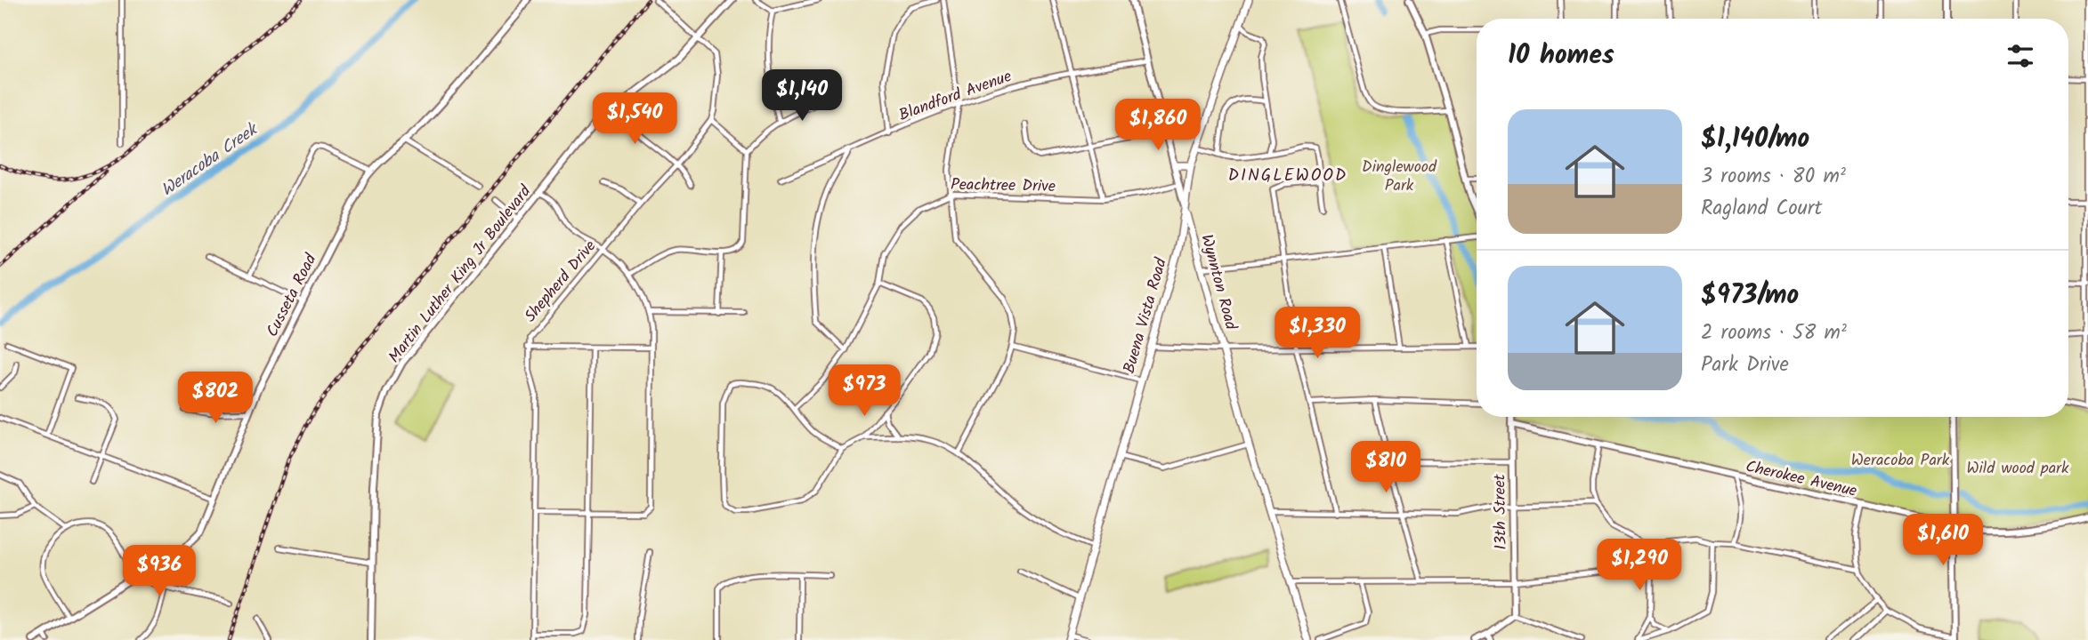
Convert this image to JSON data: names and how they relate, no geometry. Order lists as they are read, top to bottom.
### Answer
{
  "streets": {
    "main road": ["Wynnton Road", "Buena Vista Road"],
    "street": [
      "Blandford Avenue",
      "Peachtree Drive",
      "Martin Luther King Jr Boulevard",
      "Shepherd Drive",
      "Cusseta Road",
      "Cherokee Avenue",
      "13th Street"
    ]
  },
  "crossings": [
    ["Blandford Avenue", "Wynnton Road"],
    ["Peachtree Drive", "Wynnton Road"],
    ["Martin Luther King Jr Boulevard", "Shepherd Drive"],
    ["Wynnton Road", "Buena Vista Road"],
    ["Cherokee Avenue", "13th Street"]
  ],
  "districts": ["DINGLEWOOD"],
  "water": ["Weracoba Creek"],
  "parks": ["Dinglewood Park", "Weracoba Park", "Wild wood park"],
  "page": {
    "heading": "10 homes",
    "price": [
      "$1,140",
      "$1,540",
      "$1,860",
      "$1,330",
      "$973",
      "$802",
      "$810",
      "$1,610",
      "$1,290",
      "$936"
    ],
    "list": [
      {
        "name": "$1,140/mo",
        "note": "3 rooms · 80 m² · Ragland Court"
      },
      {
        "name": "$973/mo",
        "note": "2 rooms · 58 m² · Park Drive"
      }
    ]
  }
}
